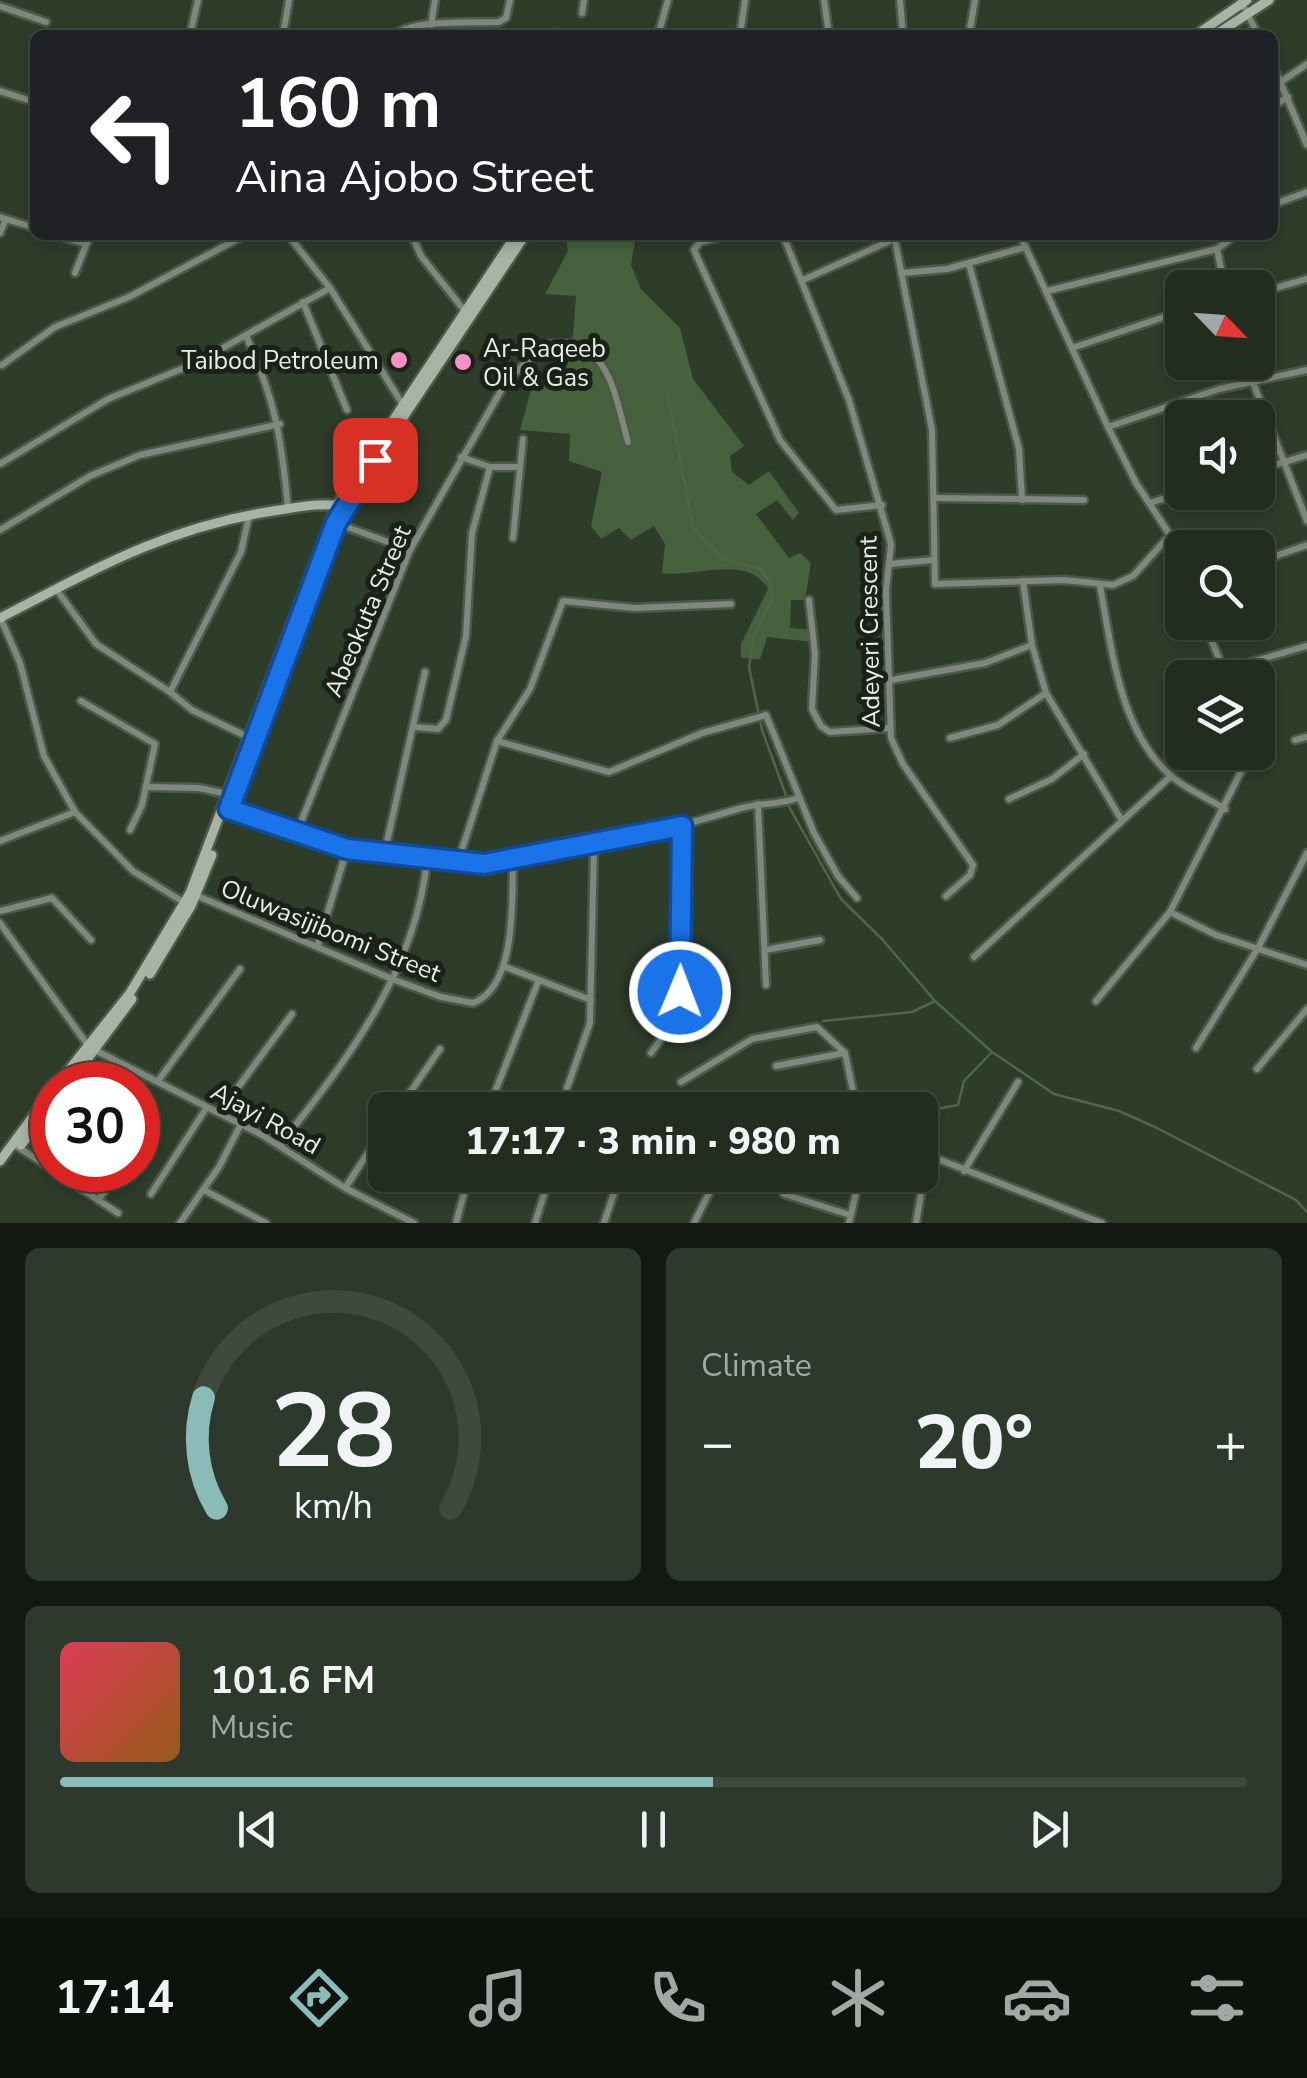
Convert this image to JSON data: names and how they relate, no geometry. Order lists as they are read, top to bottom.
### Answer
{
  "streets": {
    "street": [
      "Abeokuta Street",
      "Adeyeri Crescent",
      "Oluwasijibomi Street",
      "Ajayi Road"
    ]
  },
  "places": ["Taibod Petroleum", "Ar-Raqeeb Oil & Gas"],
  "north": "bottom right",
  "page": {
    "turn": ["160 m", "Aina Ajobo Street"],
    "limit": "30",
    "trip": "17:17 · 3 min · 980 m",
    "tile": "Climate",
    "heat": ["−", "20°", "+"],
    "song": ["101.6 FM", "Music"],
    "tabs": "17:14",
    "gauge": ["28", "km/h"]
  }
}
